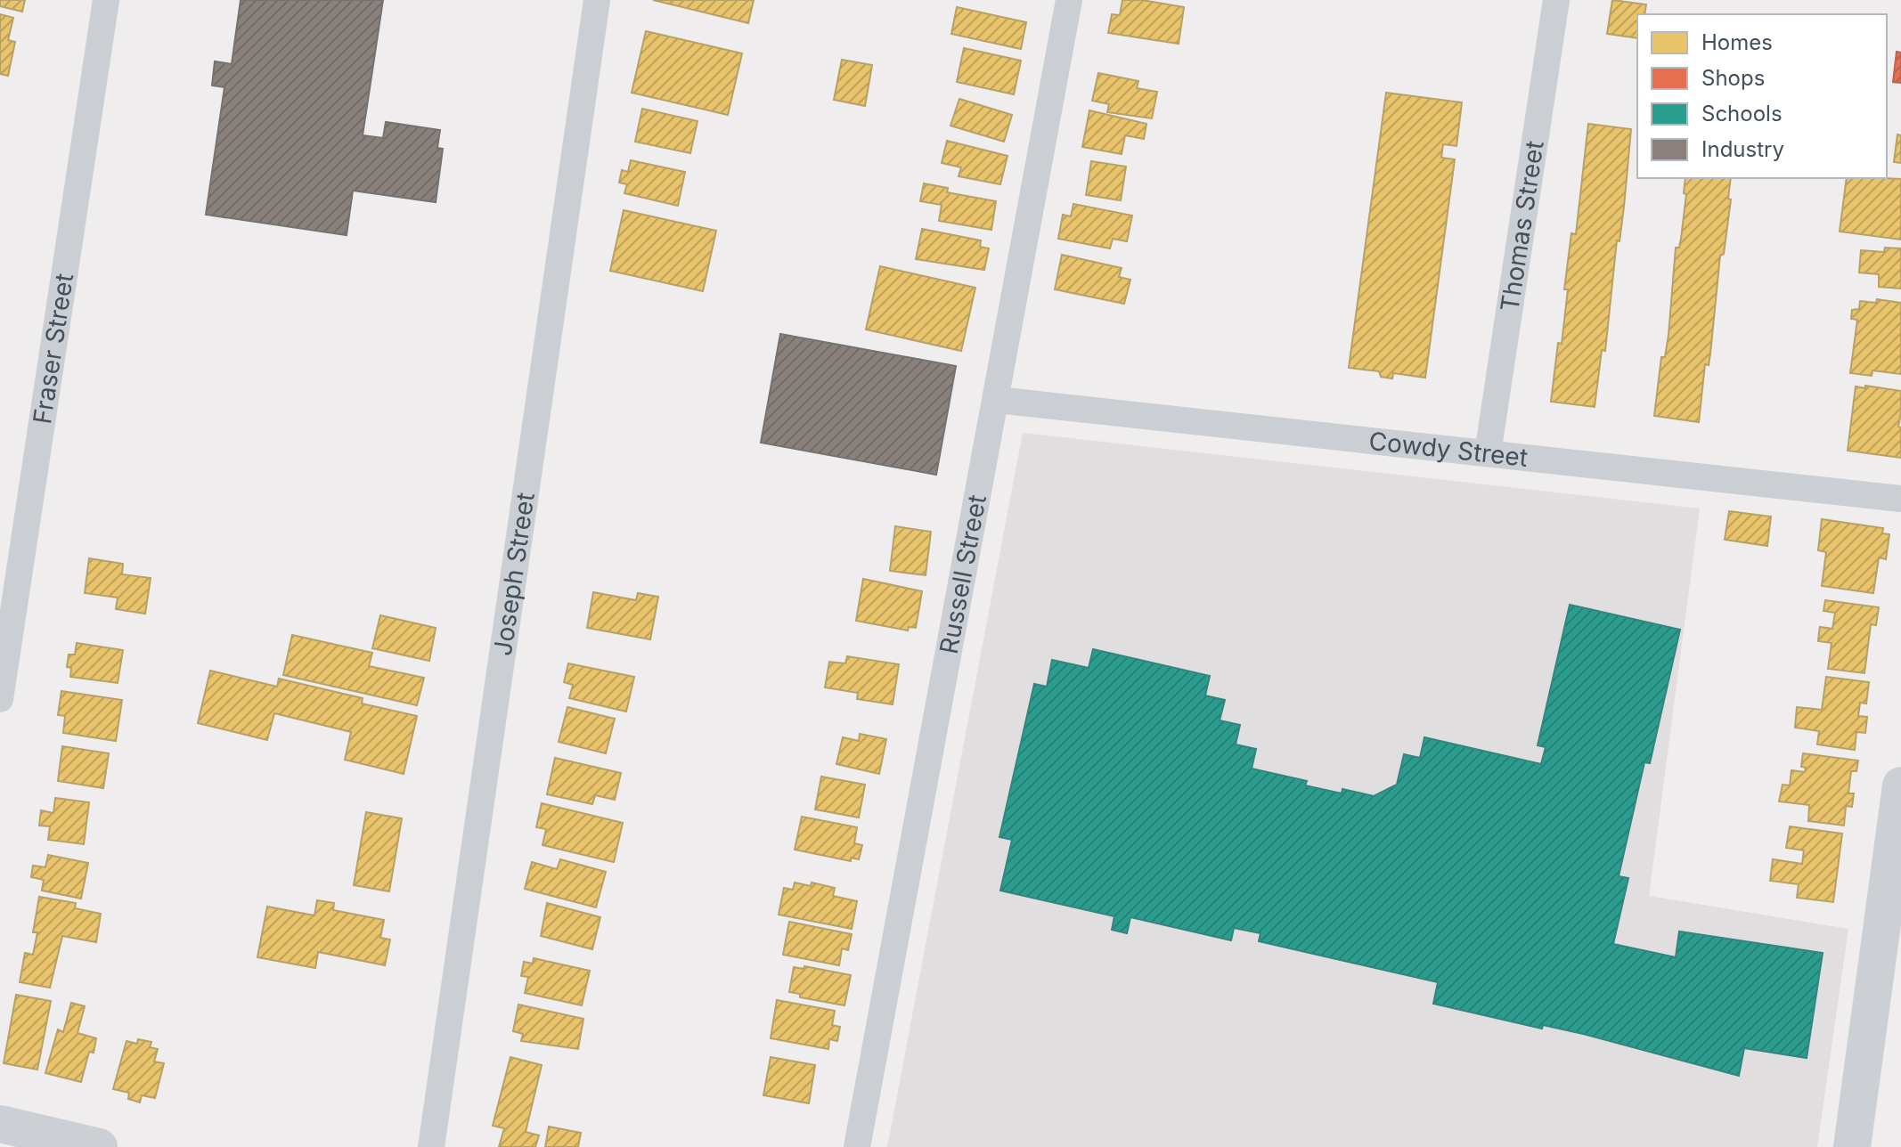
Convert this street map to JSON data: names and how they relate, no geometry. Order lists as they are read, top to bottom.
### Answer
{
  "streets": {
    "street": [
      "Thomas Street",
      "Fraser Street",
      "Cowdy Street",
      "Joseph Street",
      "Russell Street"
    ]
  },
  "crossings": [
    ["Thomas Street", "Cowdy Street"],
    ["Cowdy Street", "Russell Street"]
  ],
  "legend": [
    "Homes",
    "Shops",
    "Schools",
    "Industry"
  ]
}
